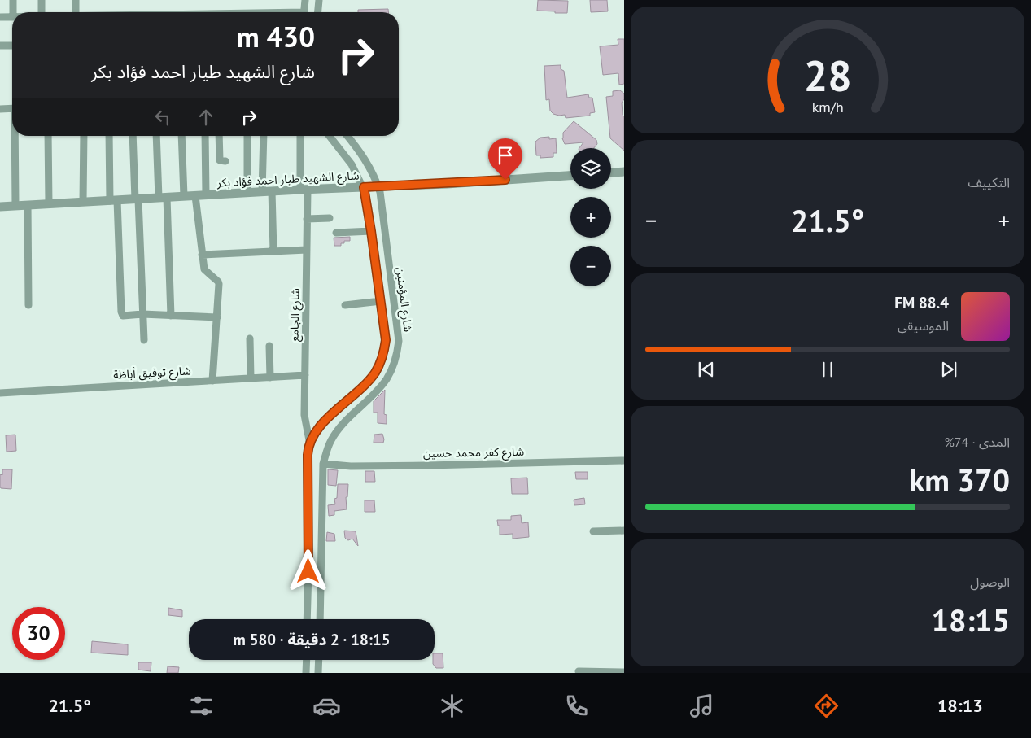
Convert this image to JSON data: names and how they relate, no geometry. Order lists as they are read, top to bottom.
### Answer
{
  "streets": {
    "street": [
      "شارع الشهيد طيار احمد فؤاد بكر",
      "شارع المؤمنين",
      "شارع الجامع",
      "شارع توفيق أباظة",
      "شارع كفر محمد حسين"
    ]
  },
  "crossings": [
    ["شارع الشهيد طيار احمد فؤاد بكر", "شارع المؤمنين"],
    ["شارع الشهيد طيار احمد فؤاد بكر", "شارع الجامع"],
    ["شارع المؤمنين", "شارع الجامع"],
    ["شارع المؤمنين", "شارع كفر محمد حسين"],
    ["شارع الجامع", "شارع توفيق أباظة"]
  ],
  "page": {
    "turn": ["430 m", "شارع الشهيد طيار احمد فؤاد بكر"],
    "tile": [
      "التكييف",
      ["المدى · 74%", "370 km"],
      ["الوصول", "18:15"]
    ],
    "map_buttons": ["+", "−"],
    "heat": ["−", "21.5°", "+"],
    "song": ["88.4 FM", "الموسيقى"],
    "limit": "30",
    "trip": "18:15 · 2 دقيقة · 580 m",
    "tabs": ["18:13", "21.5°"],
    "gauge": ["28", "km/h"]
  }
}
